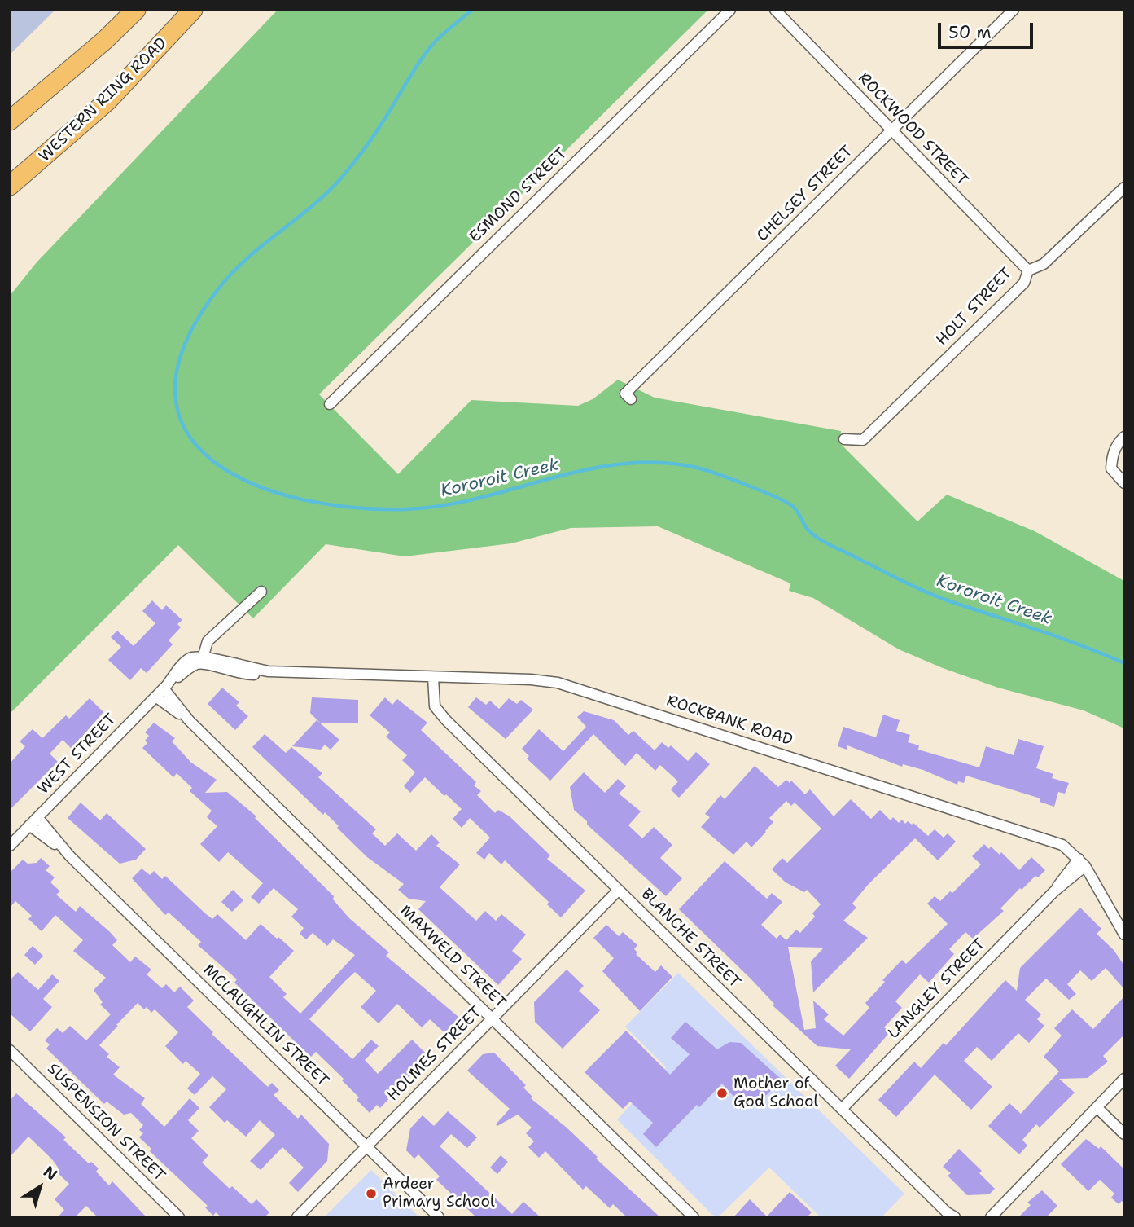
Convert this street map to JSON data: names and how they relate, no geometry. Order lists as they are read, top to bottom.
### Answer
{
  "streets": {
    "highway": ["WESTERN RING ROAD"],
    "street": [
      "ROCKWOOD STREET",
      "CHELSEY STREET",
      "ESMOND STREET",
      "HOLT STREET",
      "ROCKBANK ROAD",
      "WEST STREET",
      "BLANCHE STREET",
      "MAXWELD STREET",
      "LANGLEY STREET",
      "MCLAUGHLIN STREET",
      "HOLMES STREET",
      "SUSPENSION STREET"
    ]
  },
  "crossings": [
    ["ROCKWOOD STREET", "CHELSEY STREET"],
    ["ROCKWOOD STREET", "HOLT STREET"],
    ["ROCKBANK ROAD", "WEST STREET"],
    ["ROCKBANK ROAD", "BLANCHE STREET"],
    ["ROCKBANK ROAD", "LANGLEY STREET"],
    ["WEST STREET", "MAXWELD STREET"],
    ["WEST STREET", "MCLAUGHLIN STREET"],
    ["BLANCHE STREET", "LANGLEY STREET"],
    ["BLANCHE STREET", "HOLMES STREET"],
    ["MAXWELD STREET", "HOLMES STREET"],
    ["MCLAUGHLIN STREET", "HOLMES STREET"]
  ],
  "water": ["Kororoit Creek"],
  "places": ["Mother of God School", "Ardeer Primary School"],
  "scale_bar": "50 m",
  "north": "top right"
}
